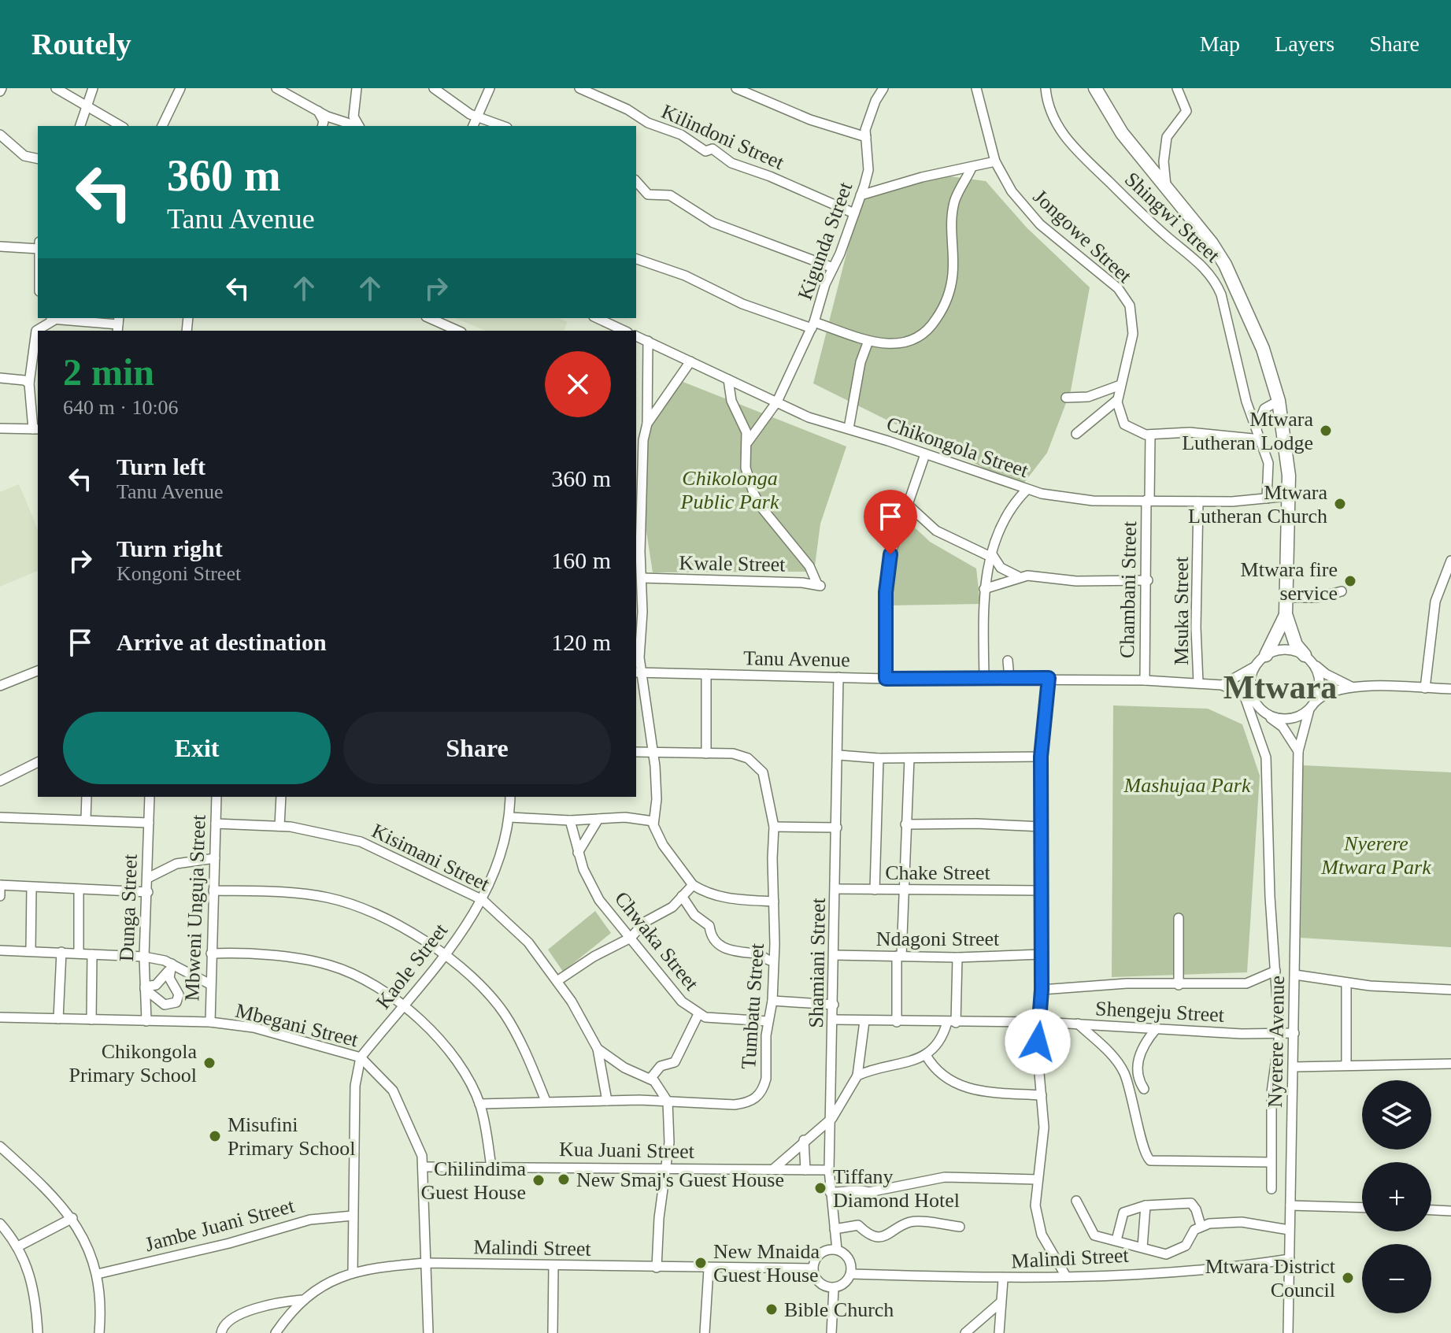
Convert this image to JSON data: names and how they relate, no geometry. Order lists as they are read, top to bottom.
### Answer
{
  "streets": {
    "street": [
      "Kilindoni Street",
      "Shingwi Street",
      "Jongowe Street",
      "Kigunda Street",
      "Chikongola Street",
      "Kwale Street",
      "Chambani Street",
      "Msuka Street",
      "Tanu Avenue",
      "Kisimani Street",
      "Chake Street",
      "Dunga Street",
      "Mbweni Unguja Street",
      "Ndagoni Street",
      "Chwaka Street",
      "Shamiani Street",
      "Kaole Street",
      "Tumbatu Street",
      "Shengeju Street",
      "Mbegani Street",
      "Nyerere Avenue",
      "Kua Juani Street",
      "Jambe Juani Street",
      "Malindi Street"
    ]
  },
  "crossings": [
    ["Kilindoni Street", "Kigunda Street"],
    ["Shingwi Street", "Chikongola Street"],
    ["Kigunda Street", "Chikongola Street"],
    ["Kigunda Street", "Kwale Street"],
    ["Chikongola Street", "Chambani Street"],
    ["Chikongola Street", "Msuka Street"],
    ["Chambani Street", "Tanu Avenue"],
    ["Msuka Street", "Tanu Avenue"],
    ["Tanu Avenue", "Shamiani Street"],
    ["Tanu Avenue", "Nyerere Avenue"],
    ["Kisimani Street", "Mbweni Unguja Street"],
    ["Kisimani Street", "Kaole Street"],
    ["Kisimani Street", "Tumbatu Street"],
    ["Chake Street", "Shamiani Street"],
    ["Dunga Street", "Mbegani Street"],
    ["Mbweni Unguja Street", "Mbegani Street"],
    ["Ndagoni Street", "Shamiani Street"],
    ["Chwaka Street", "Tumbatu Street"],
    ["Shamiani Street", "Shengeju Street"],
    ["Shamiani Street", "Kua Juani Street"],
    ["Shamiani Street", "Malindi Street"],
    ["Kaole Street", "Mbegani Street"],
    ["Kaole Street", "Jambe Juani Street"],
    ["Kaole Street", "Malindi Street"],
    ["Shengeju Street", "Nyerere Avenue"],
    ["Mbegani Street", "Kua Juani Street"],
    ["Mbegani Street", "Malindi Street"],
    ["Nyerere Avenue", "Malindi Street"]
  ],
  "districts": ["Mtwara"],
  "parks": ["Chikolonga Public Park", "Mashujaa Park", "Nyerere Mtwara Park"],
  "places": [
    "Mtwara Lutheran Lodge",
    "Mtwara Lutheran Church",
    "Mtwara fire service",
    "Chikongola Primary School",
    "Misufini Primary School",
    "New Smaj's Guest House",
    "Chilindima Guest House",
    "Tiffany Diamond Hotel",
    "New Mnaida Guest House",
    "Mtwara District Council",
    "Bible Church"
  ],
  "page": {
    "header": "Routely",
    "nav": ["Map", "Layers", "Share"],
    "turn": ["360 m", "Tanu Avenue"],
    "heading": ["2 min", "640 m · 10:06"],
    "list": [
      {
        "name": "Turn left",
        "note": "Tanu Avenue",
        "value": "360 m"
      },
      {
        "name": "Turn right",
        "note": "Kongoni Street",
        "value": "160 m"
      },
      {
        "name": "Arrive at destination",
        "value": "120 m"
      }
    ],
    "buttons": ["Exit", "Share"],
    "map_buttons": ["+", "−"]
  }
}
